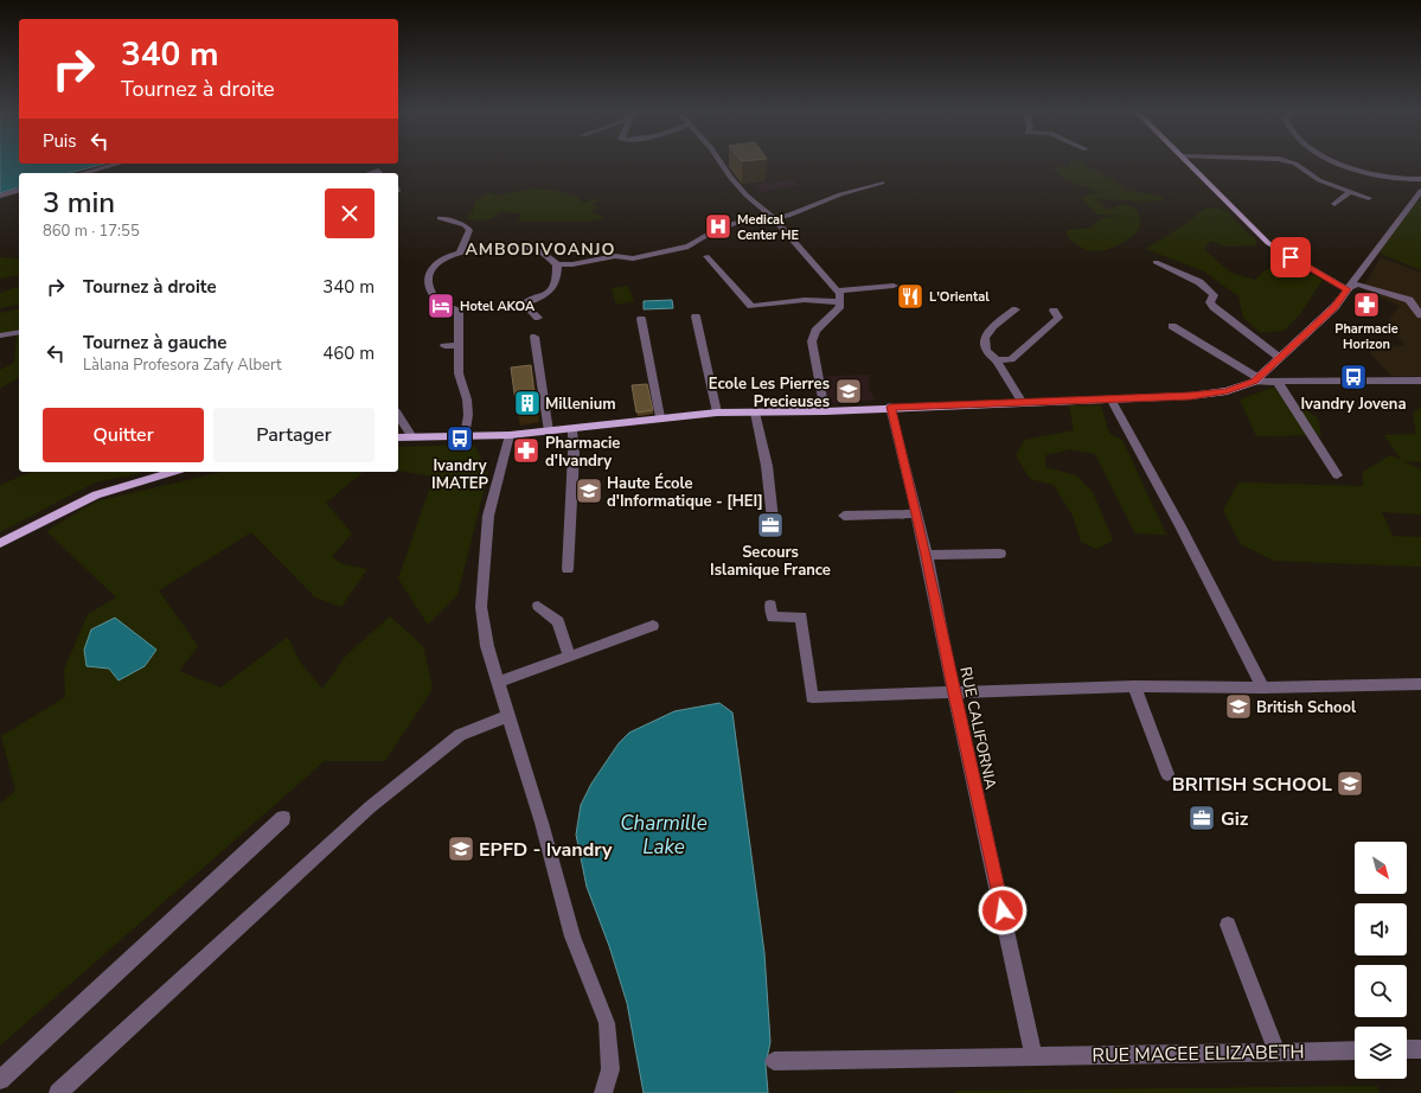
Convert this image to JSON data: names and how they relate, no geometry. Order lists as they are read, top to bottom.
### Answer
{
  "streets": {
    "street": ["RUE CALIFORNIA", "RUE MACEE ELIZABETH"]
  },
  "crossings": [
    ["RUE CALIFORNIA", "RUE MACEE ELIZABETH"]
  ],
  "districts": ["AMBODIVOANJO"],
  "water": ["Charmille Lake"],
  "places": {
    "hospital": ["Medical Center HE"],
    "restaurant": ["L'Oriental"],
    "pharmacy": ["Pharmacie Horizon", "Pharmacie d'Ivandry"],
    "hotel": ["Hotel AKOA"],
    "bus stop": ["Ivandry Jovena", "Ivandry IMATEP"],
    "school or university": [
      "Ecole Les Pierres Precieuses",
      "Haute École d'Informatique - [HEI]",
      "British School",
      "BRITISH SCHOOL",
      "EPFD - Ivandry"
    ],
    "building": ["Millenium"],
    "office": ["Secours Islamique France", "Giz"]
  },
  "north": "bottom right",
  "page": {
    "turn": ["340 m", "Tournez à droite"],
    "then": "Puis",
    "heading": ["3 min", "860 m · 17:55"],
    "list": [
      {
        "name": "Tournez à droite",
        "value": "340 m"
      },
      {
        "name": "Tournez à gauche",
        "note": "Làlana Profesora Zafy Albert",
        "value": "460 m"
      }
    ],
    "buttons": ["Quitter", "Partager"]
  }
}
